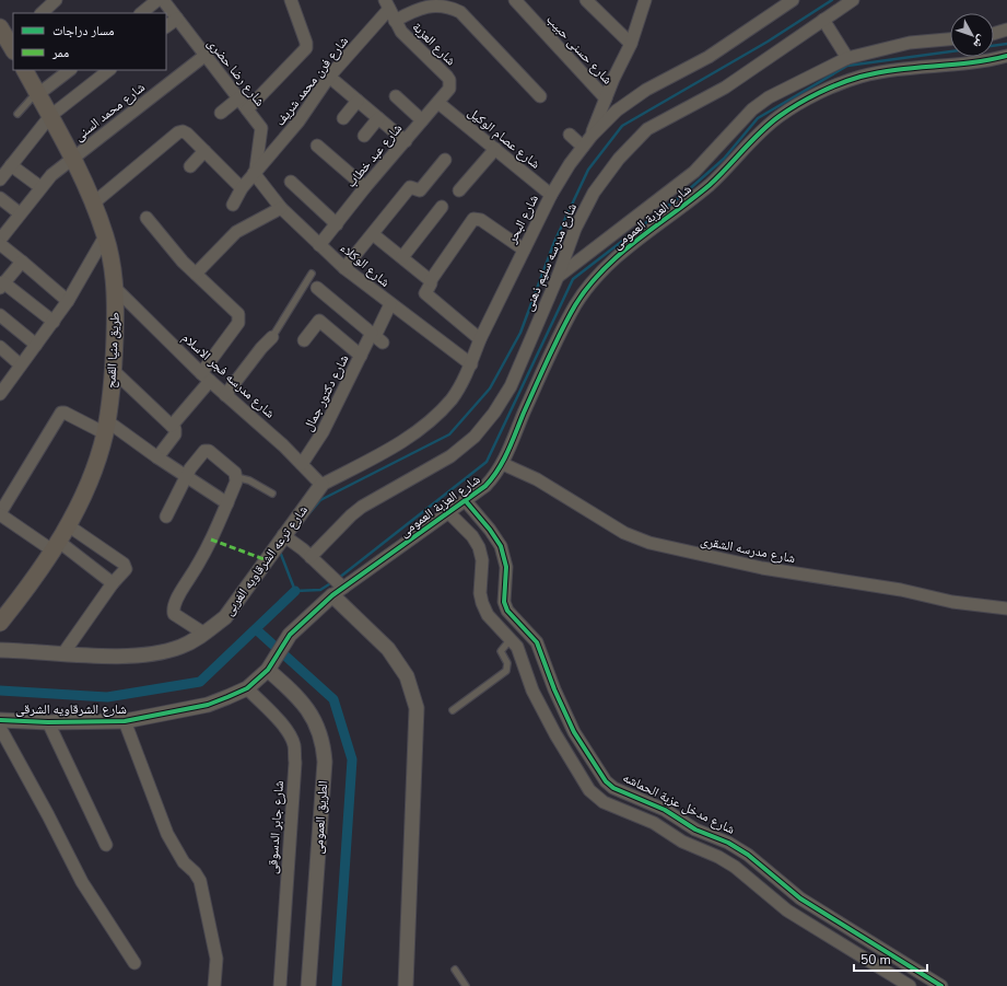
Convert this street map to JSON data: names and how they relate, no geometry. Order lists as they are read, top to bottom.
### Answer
{
  "streets": {
    "main road": ["طريق منيا القمح"],
    "street": [
      "شارع العزبة",
      "شارع حسنى حبيب",
      "شارع رضا حضرى",
      "شارع فرن محمد شريف",
      "شارع محمد السنى",
      "شارع عصام الوكيل",
      "شارع عبد خطاب",
      "شارع العزبة العمومى",
      "شارع البحر",
      "شارع مدرسه سليم ذهنى",
      "شارع الوكلاء",
      "شارع مدرسه فجر الاسلام",
      "شارع دكتور جمال",
      "شارع مدرسه الشقرى",
      "شارع ترعه الشرقاويه الغربى",
      "شارع الشرقاويه الشرقى",
      "شارع مدخل عزبة الحماشه",
      "الطريق العمومى",
      "شارع جابر الدسوقى"
    ]
  },
  "crossings": [
    ["شارع العزبة", "شارع فرن محمد شريف"],
    ["شارع العزبة", "شارع عبد خطاب"],
    ["شارع رضا حضرى", "شارع فرن محمد شريف"],
    ["شارع رضا حضرى", "شارع محمد السنى"],
    ["شارع رضا حضرى", "شارع الوكلاء"],
    ["شارع فرن محمد شريف", "شارع الوكلاء"],
    ["شارع محمد السنى", "طريق منيا القمح"],
    ["شارع عصام الوكيل", "شارع عبد خطاب"],
    ["شارع عصام الوكيل", "شارع البحر"],
    ["شارع عبد خطاب", "شارع الوكلاء"],
    ["شارع العزبة العمومى", "شارع مدرسه الشقرى"],
    ["شارع العزبة العمومى", "شارع الشرقاويه الشرقى"],
    ["شارع العزبة العمومى", "شارع مدخل عزبة الحماشه"],
    ["شارع البحر", "شارع الوكلاء"],
    ["شارع البحر", "شارع مدرسه فجر الاسلام"],
    ["شارع البحر", "شارع ترعه الشرقاويه الغربى"],
    ["شارع الوكلاء", "شارع دكتور جمال"],
    ["طريق منيا القمح", "شارع مدرسه فجر الاسلام"],
    ["شارع مدرسه فجر الاسلام", "شارع دكتور جمال"],
    ["شارع مدرسه فجر الاسلام", "شارع ترعه الشرقاويه الغربى"],
    ["شارع الشرقاويه الشرقى", "الطريق العمومى"],
    ["شارع الشرقاويه الشرقى", "شارع جابر الدسوقى"]
  ],
  "legend": ["مسار دراجات", "ممر"],
  "scale_bar": "50 m",
  "north": "bottom right"
}
